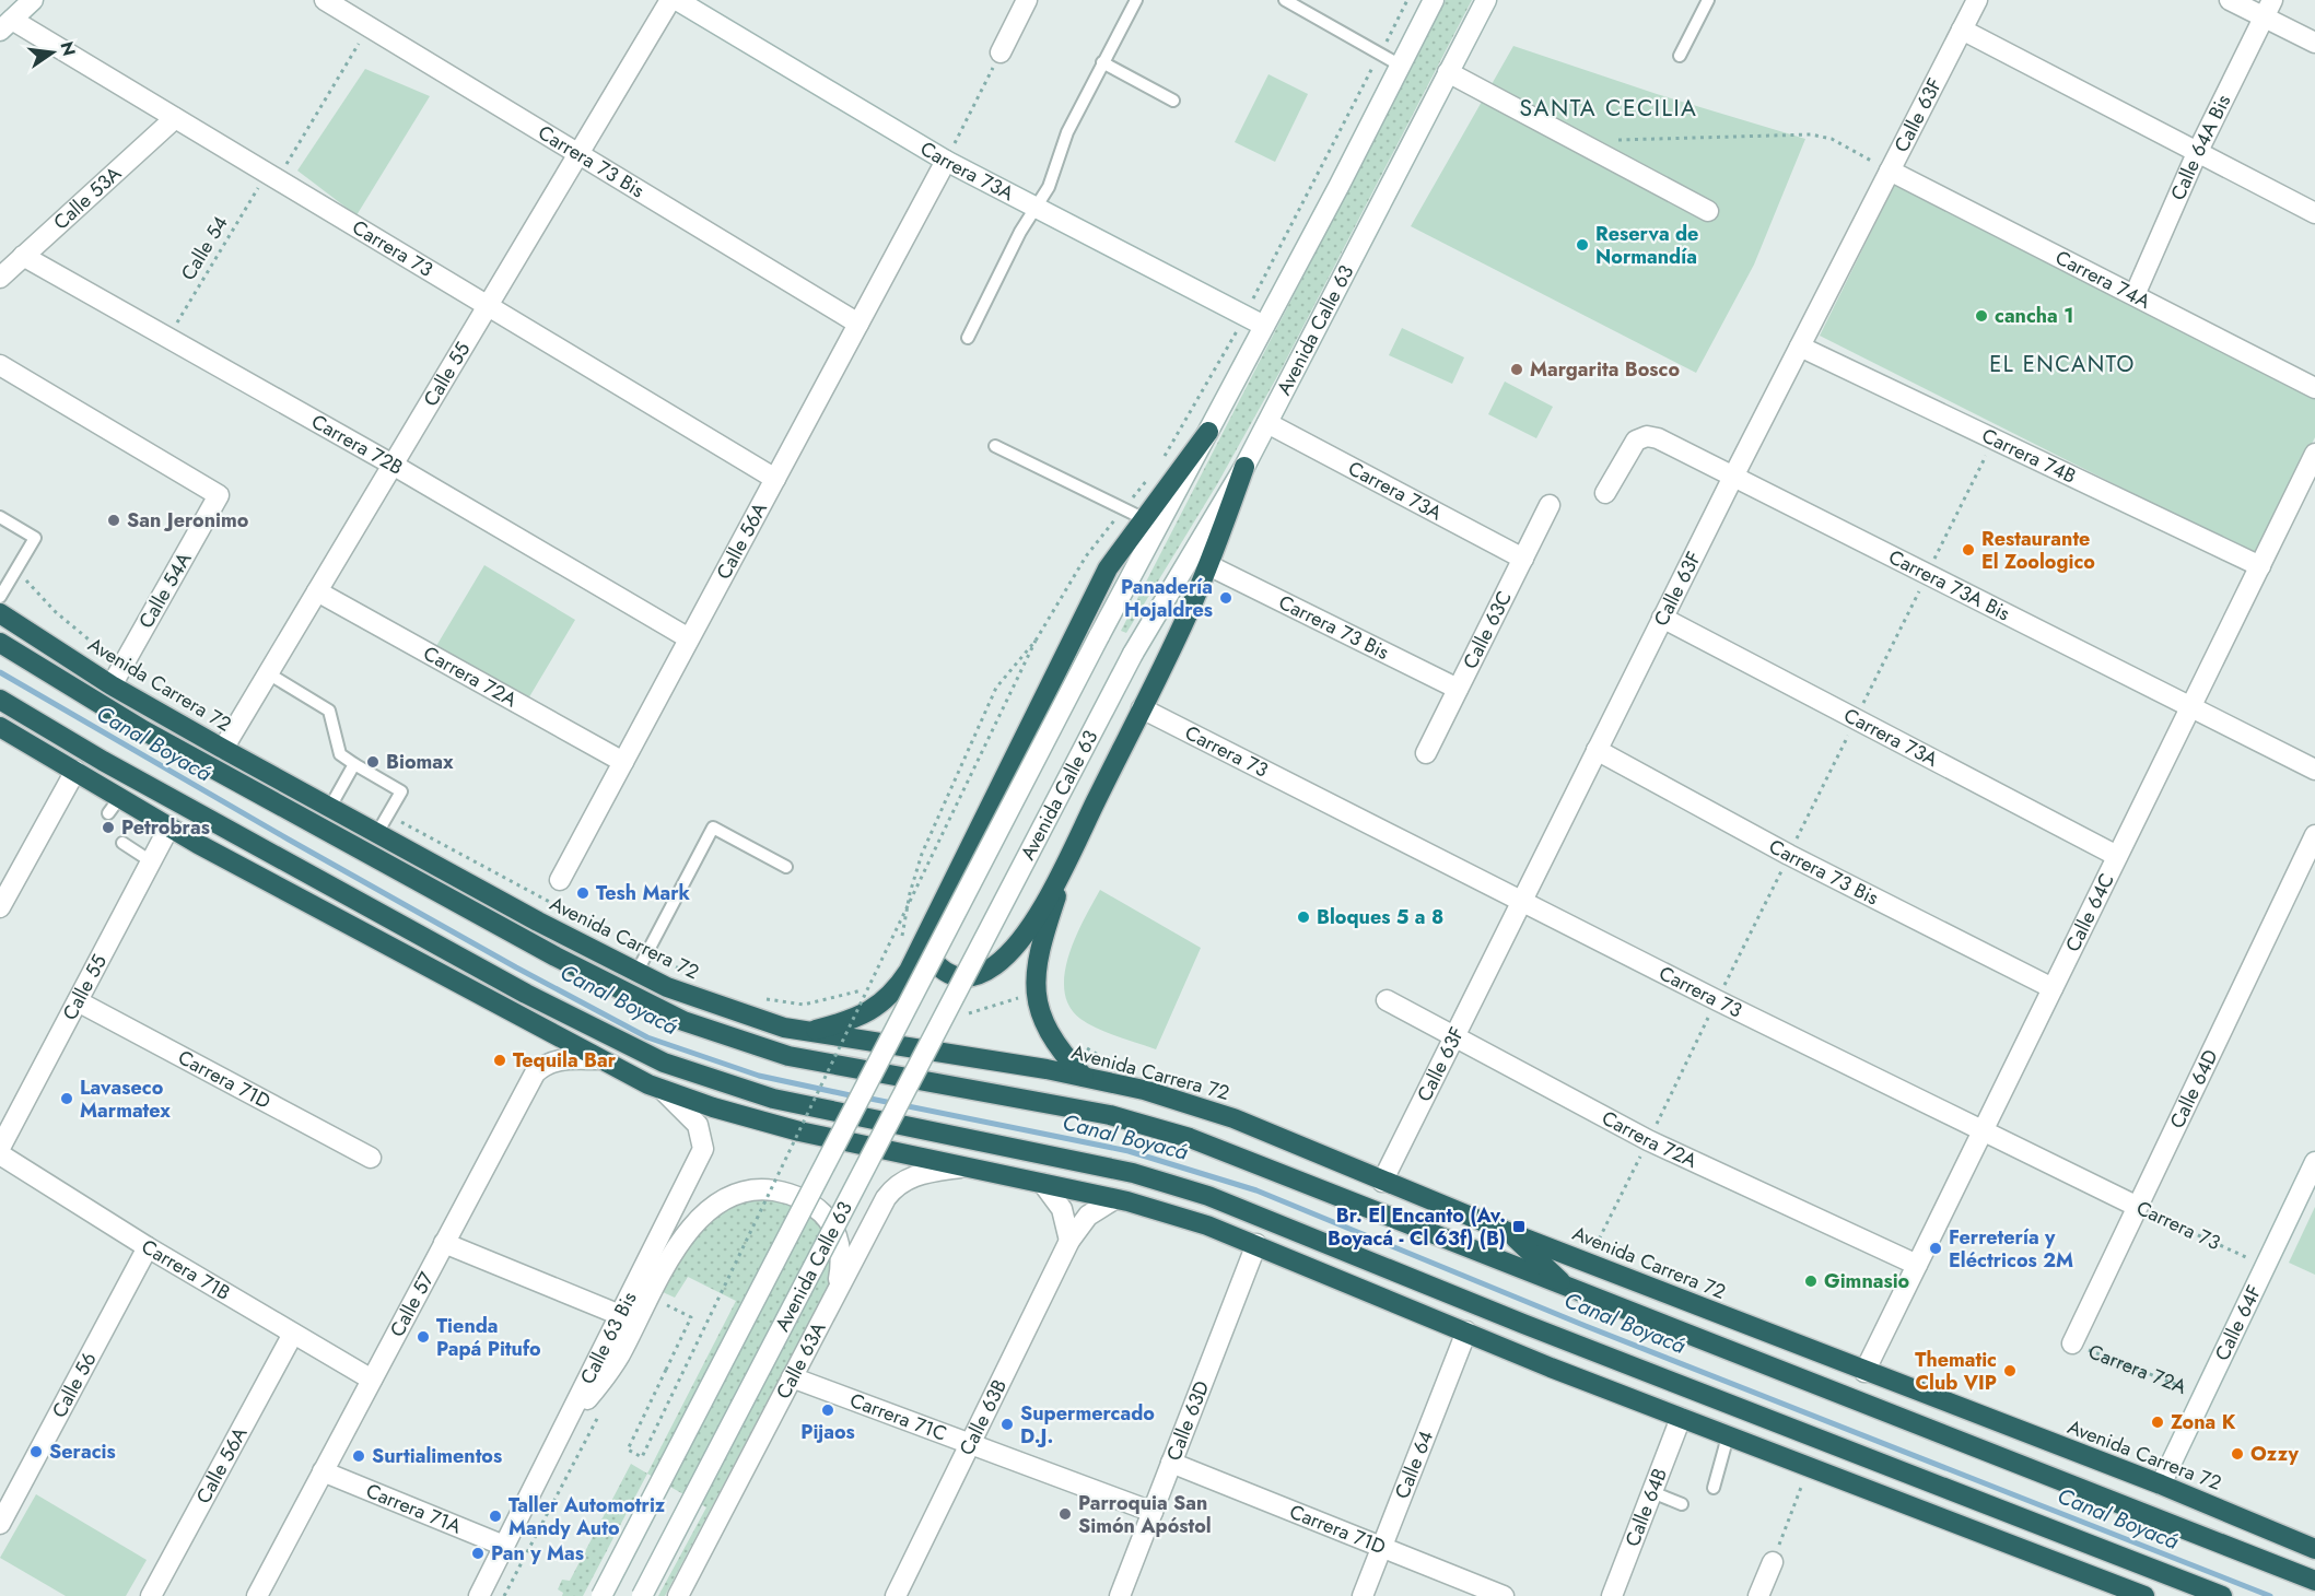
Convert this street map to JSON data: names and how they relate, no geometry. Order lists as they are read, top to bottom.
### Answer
{
  "streets": {
    "highway": ["Avenida Carrera 72"],
    "street": [
      "Calle 63F",
      "Calle 64A Bis",
      "Carrera 73 Bis",
      "Carrera 73A",
      "Calle 53A",
      "Carrera 73",
      "Carrera 74A",
      "Avenida Calle 63",
      "Calle 55",
      "Carrera 72B",
      "Carrera 74B",
      "Calle 56A",
      "Carrera 73A Bis",
      "Calle 54A",
      "Calle 63C",
      "Carrera 72A",
      "Calle 64C",
      "Carrera 71D",
      "Calle 64D",
      "Carrera 71B",
      "Calle 57",
      "Calle 64F",
      "Calle 63 Bis",
      "Calle 63A",
      "Calle 56",
      "Carrera 71C",
      "Calle 63B",
      "Calle 63D",
      "Calle 64",
      "Calle 64B",
      "Carrera 71A"
    ],
    "path": ["Calle 54"]
  },
  "crossings": [
    ["Calle 63F", "Carrera 73 Bis"],
    ["Calle 63F", "Carrera 73A"],
    ["Calle 63F", "Carrera 73"],
    ["Calle 63F", "Carrera 74A"],
    ["Calle 63F", "Carrera 74B"],
    ["Calle 63F", "Carrera 73A Bis"],
    ["Calle 63F", "Carrera 72A"],
    ["Calle 63F", "Avenida Carrera 72"],
    ["Calle 64A Bis", "Carrera 74A"],
    ["Carrera 73 Bis", "Calle 54"],
    ["Carrera 73 Bis", "Calle 55"],
    ["Carrera 73 Bis", "Calle 56A"],
    ["Carrera 73 Bis", "Calle 63C"],
    ["Carrera 73 Bis", "Calle 64C"],
    ["Carrera 73A", "Avenida Calle 63"],
    ["Carrera 73A", "Calle 56A"],
    ["Carrera 73A", "Calle 63C"],
    ["Carrera 73A", "Calle 64C"],
    ["Calle 53A", "Carrera 73"],
    ["Calle 53A", "Carrera 72B"],
    ["Calle 54", "Carrera 73"],
    ["Calle 54", "Carrera 72B"],
    ["Carrera 73", "Calle 55"],
    ["Carrera 73", "Calle 56A"],
    ["Carrera 73", "Calle 64C"],
    ["Carrera 73", "Calle 64D"],
    ["Carrera 73", "Calle 64F"],
    ["Calle 55", "Carrera 72B"],
    ["Calle 55", "Carrera 72A"],
    ["Calle 55", "Avenida Carrera 72"],
    ["Calle 55", "Carrera 71D"],
    ["Carrera 72B", "Calle 56A"],
    ["Carrera 74B", "Calle 64C"],
    ["Calle 56A", "Carrera 72A"],
    ["Calle 56A", "Carrera 71B"],
    ["Carrera 73A Bis", "Calle 64C"],
    ["Calle 54A", "Avenida Carrera 72"],
    ["Carrera 72A", "Calle 64C"],
    ["Carrera 72A", "Calle 64D"],
    ["Carrera 72A", "Calle 64F"],
    ["Avenida Carrera 72", "Calle 64C"],
    ["Avenida Carrera 72", "Calle 64F"],
    ["Carrera 71D", "Calle 63D"],
    ["Carrera 71D", "Calle 64"],
    ["Carrera 71B", "Calle 57"],
    ["Carrera 71B", "Calle 56"],
    ["Calle 57", "Carrera 71A"],
    ["Calle 63 Bis", "Carrera 71A"],
    ["Calle 63A", "Carrera 71C"],
    ["Carrera 71C", "Calle 63B"],
    ["Carrera 71C", "Calle 63D"]
  ],
  "districts": ["SANTA CECILIA", "EL ENCANTO"],
  "water": ["Canal Boyacá"],
  "places": {
    "other": [
      "Reserva de Normandía",
      "cancha 1",
      "Margarita Bosco",
      "San Jeronimo",
      "Restaurante El Zoologico",
      "Panadería Hojaldres",
      "Biomax",
      "Petrobras",
      "Tesh Mark",
      "Bloques 5 a 8",
      "Tequila Bar",
      "Lavaseco Marmatex",
      "Ferretería y Eléctricos 2M",
      "Gimnasio",
      "Tienda Papá Pitufo",
      "Thematic Club VIP",
      "Pijaos",
      "Zona K",
      "Supermercado D.J.",
      "Seracis",
      "Ozzy",
      "Surtialimentos",
      "Parroquia San Simón Apóstol",
      "Taller Automotriz Mandy Auto",
      "Pan y Mas"
    ],
    "transit": ["Br. El Encanto (Av. Boyacá - Cl 63f) (B)"]
  },
  "north": "right"
}
